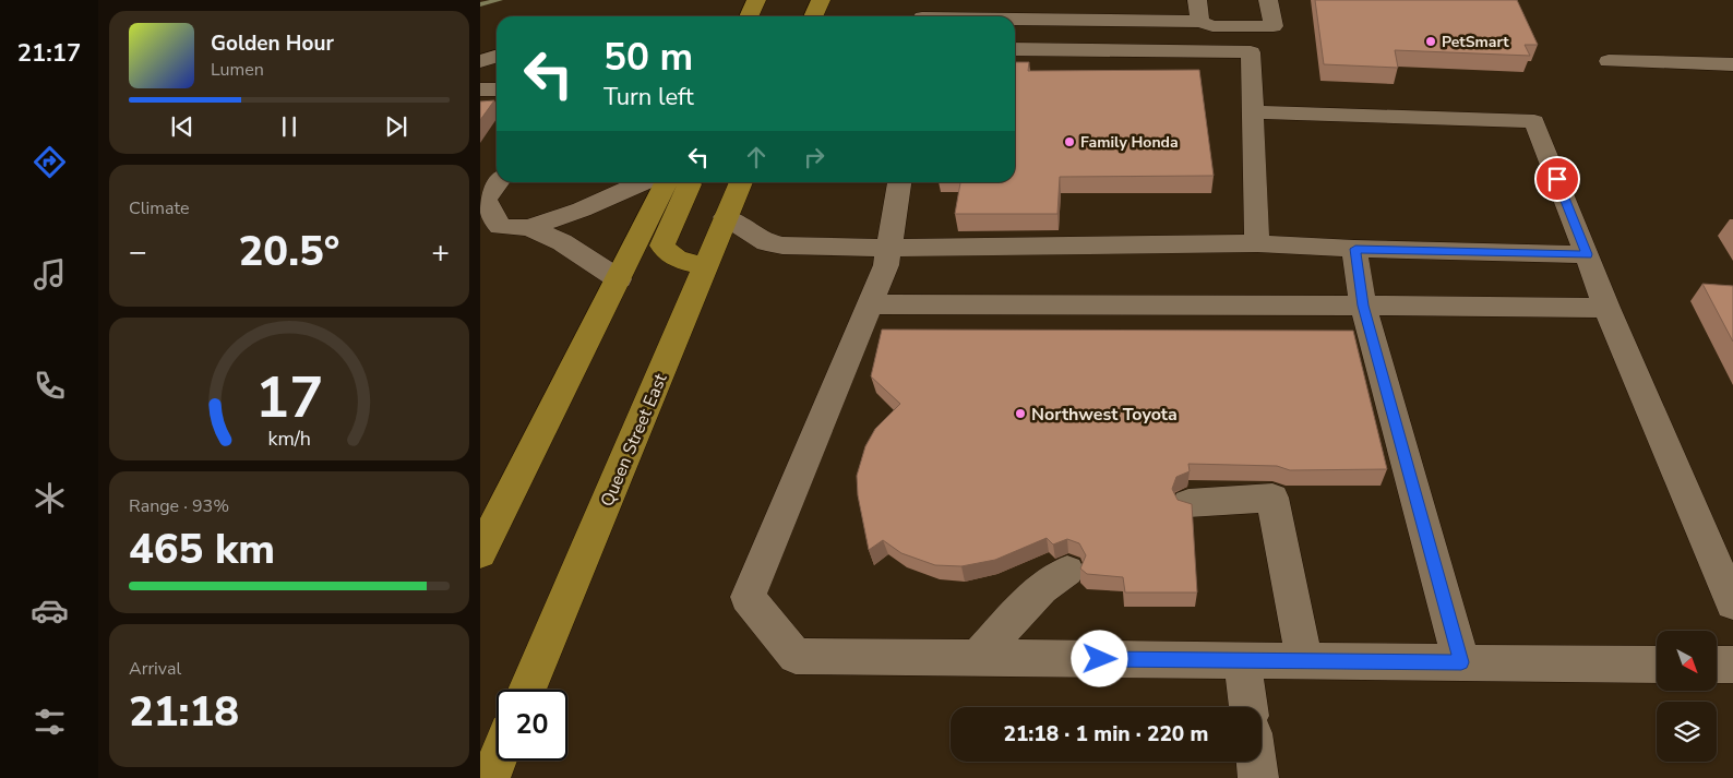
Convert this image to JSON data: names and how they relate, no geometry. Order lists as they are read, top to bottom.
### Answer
{
  "streets": {
    "main road": ["Queen Street East"]
  },
  "places": ["PetSmart", "Family Honda", "Northwest Toyota"],
  "north": "bottom right",
  "page": {
    "tabs": "21:17",
    "turn": ["50 m", "Turn left"],
    "song": ["Golden Hour", "Lumen"],
    "tile": [
      "Climate",
      ["Range · 93%", "465 km"],
      ["Arrival", "21:18"]
    ],
    "heat": ["−", "20.5°", "+"],
    "limit": "20",
    "trip": "21:18 · 1 min · 220 m",
    "gauge": ["17", "km/h"]
  }
}
